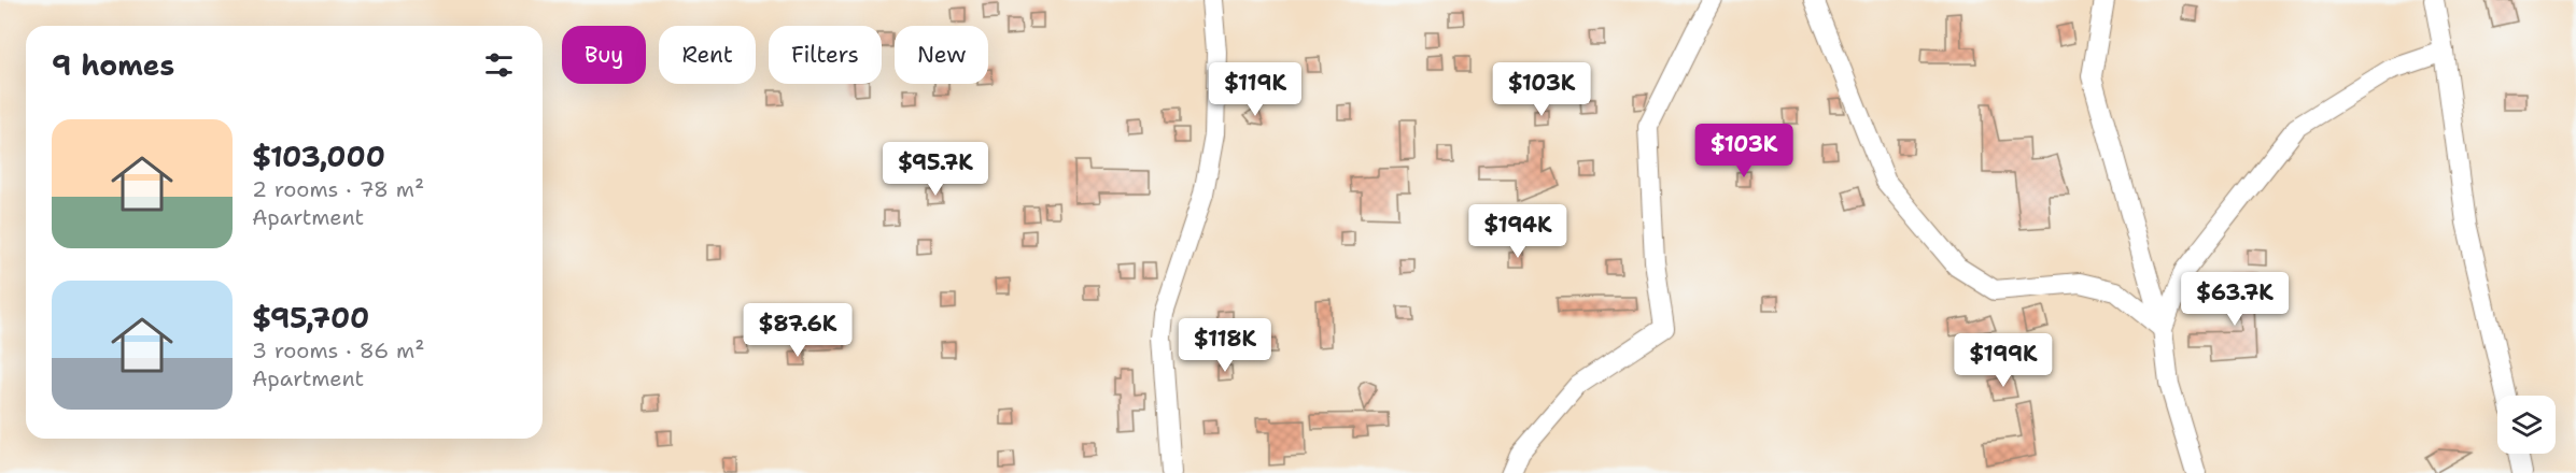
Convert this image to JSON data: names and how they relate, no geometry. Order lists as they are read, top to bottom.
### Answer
{
  "page": {
    "chip": [
      "Buy",
      "Rent",
      "Filters",
      "New"
    ],
    "heading": "9 homes",
    "price": [
      "$119K",
      "$103K",
      "$103K",
      "$95.7K",
      "$194K",
      "$63.7K",
      "$87.6K",
      "$118K",
      "$199K"
    ],
    "list": [
      {
        "name": "$103,000",
        "note": "2 rooms · 78 m² · Apartment"
      },
      {
        "name": "$95,700",
        "note": "3 rooms · 86 m² · Apartment"
      }
    ]
  }
}
